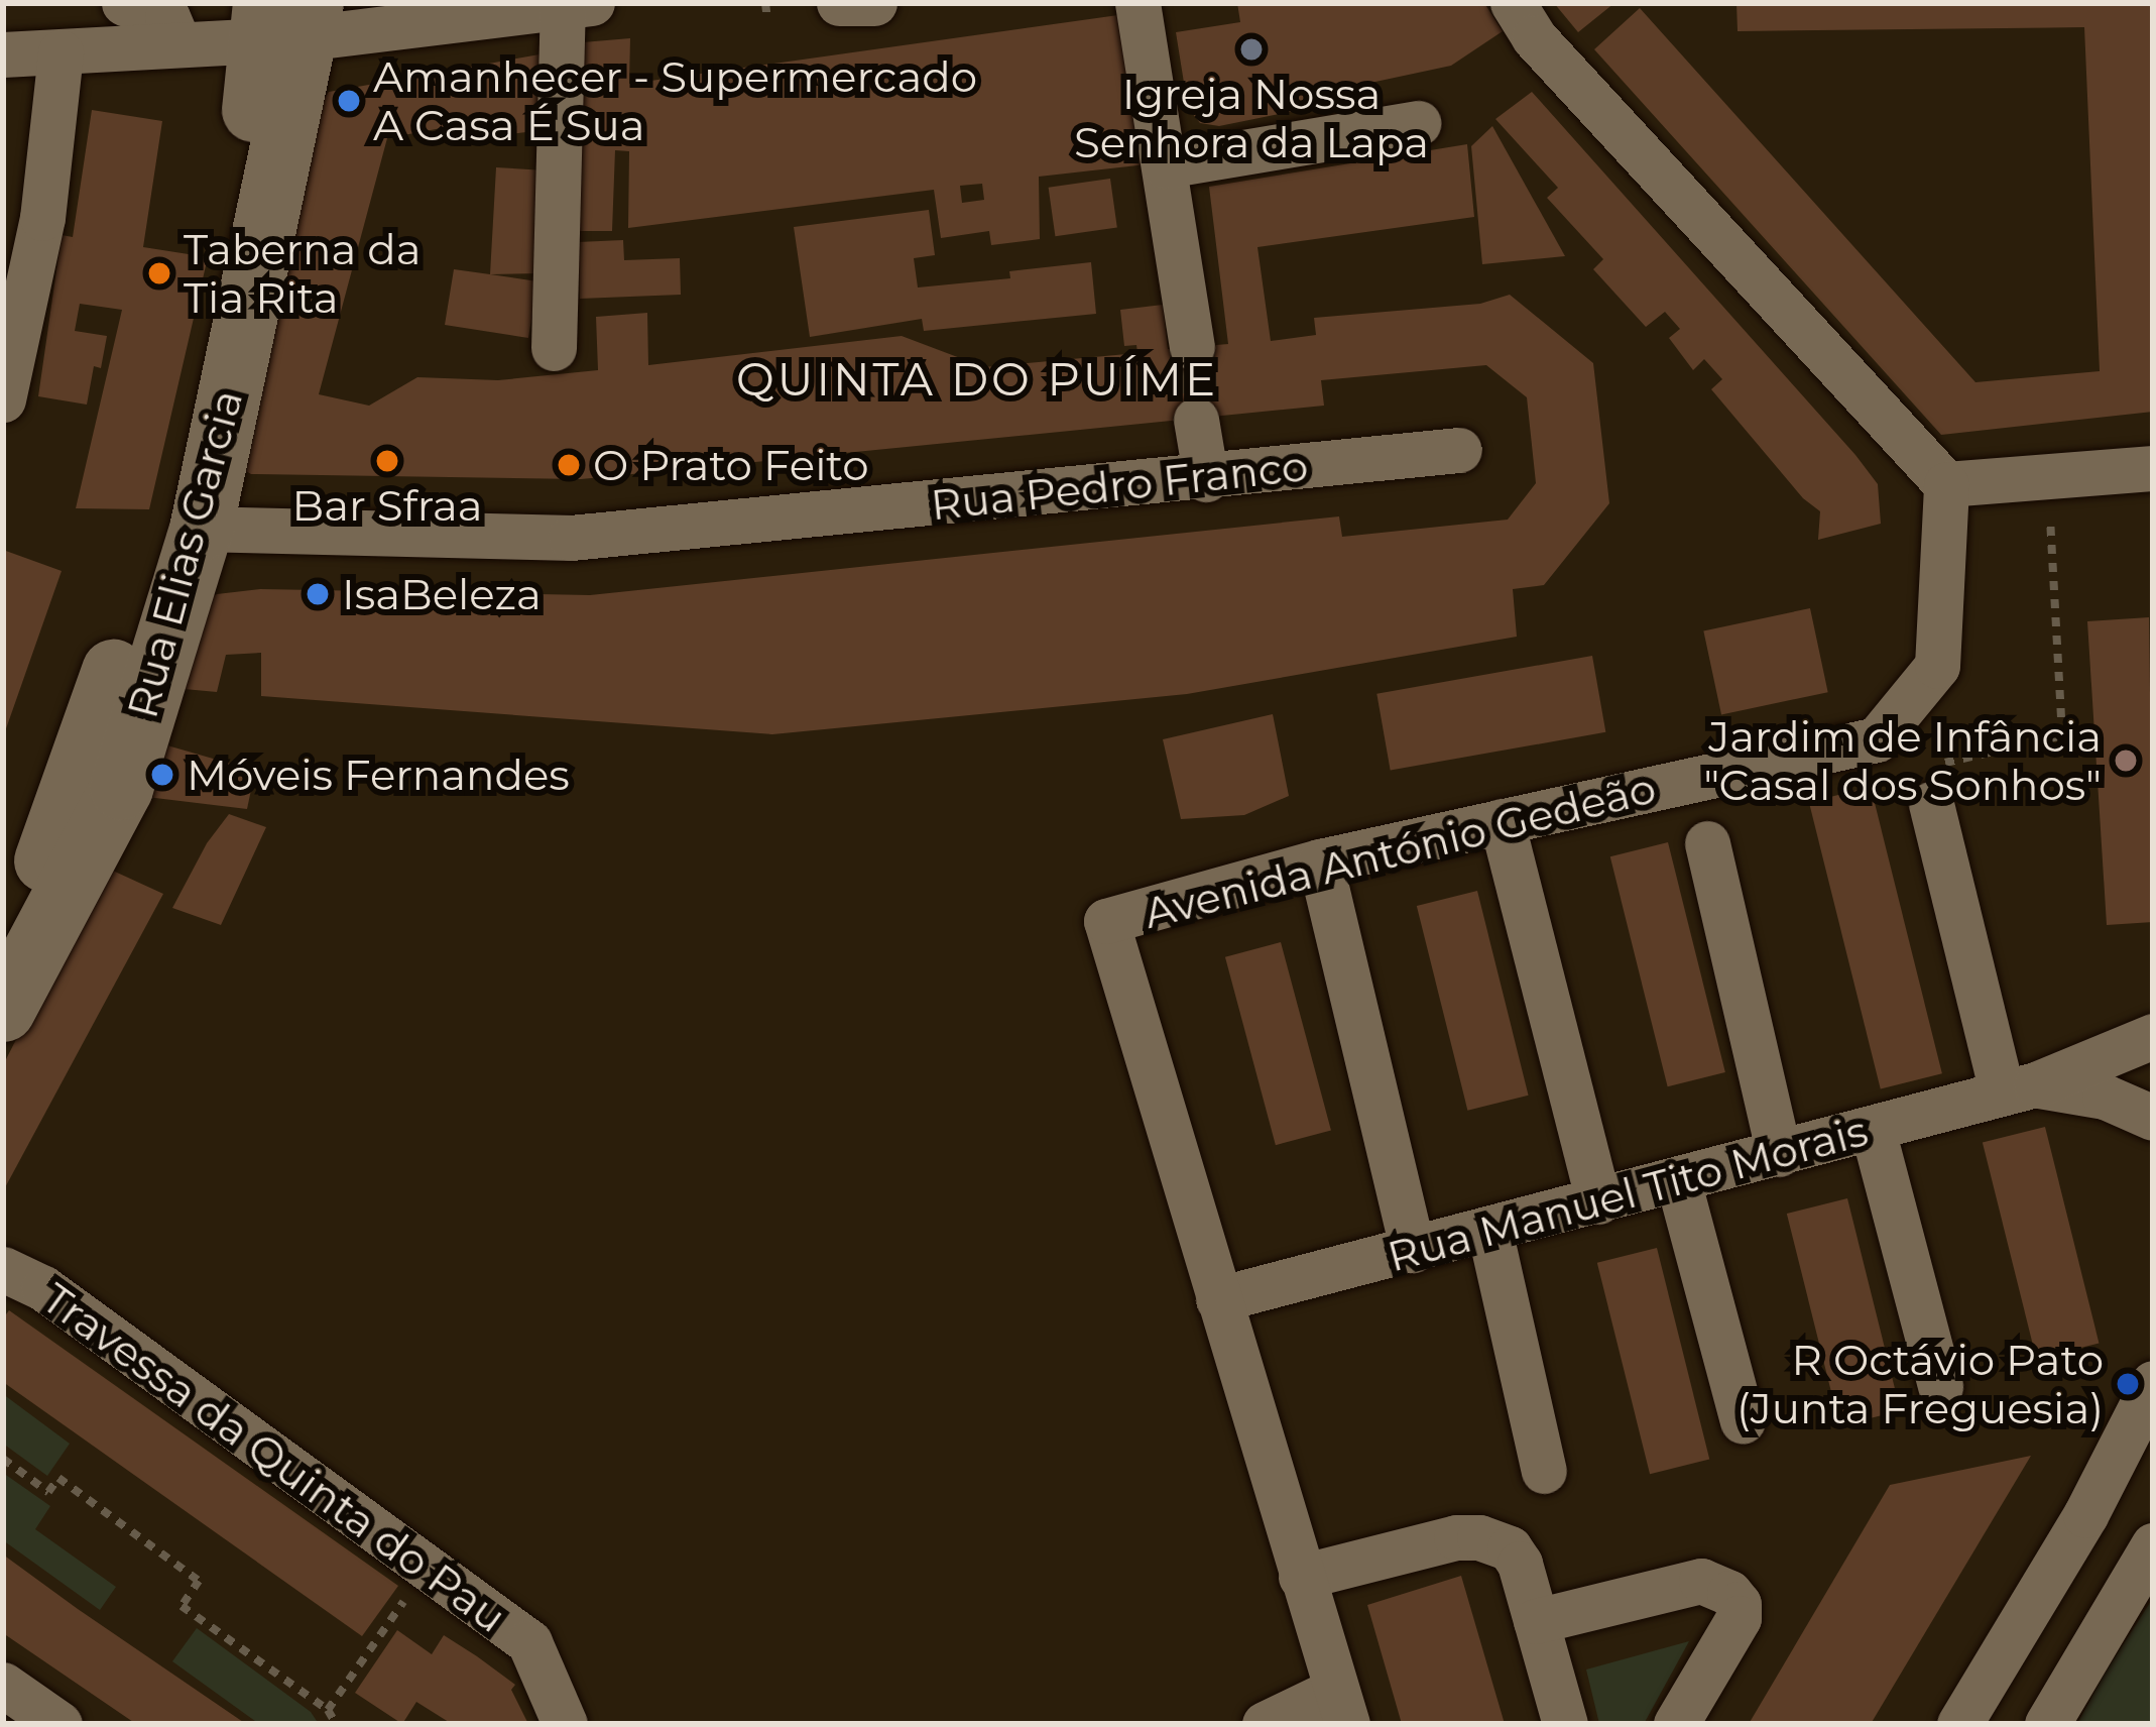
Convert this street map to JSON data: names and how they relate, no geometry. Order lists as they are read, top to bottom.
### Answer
{
  "streets": {
    "main road": ["Rua Elias Garcia"],
    "street": [
      "Rua Pedro Franco",
      "Avenida António Gedeão",
      "Rua Manuel Tito Morais",
      "Travessa da Quinta do Pau"
    ]
  },
  "crossings": [
    ["Rua Pedro Franco", "Rua Elias Garcia"],
    ["Avenida António Gedeão", "Rua Manuel Tito Morais"]
  ],
  "districts": ["QUINTA DO PUÍME"],
  "places": [
    "Igreja Nossa Senhora da Lapa",
    "Amanhecer - Supermercado A Casa É Sua",
    "Taberna da Tia Rita",
    "Bar Sfraa",
    "O Prato Feito",
    "IsaBeleza",
    "Jardim de Infância \"Casal dos Sonhos\"",
    "Móveis Fernandes",
    "R Octávio Pato (Junta Freguesia)"
  ]
}
